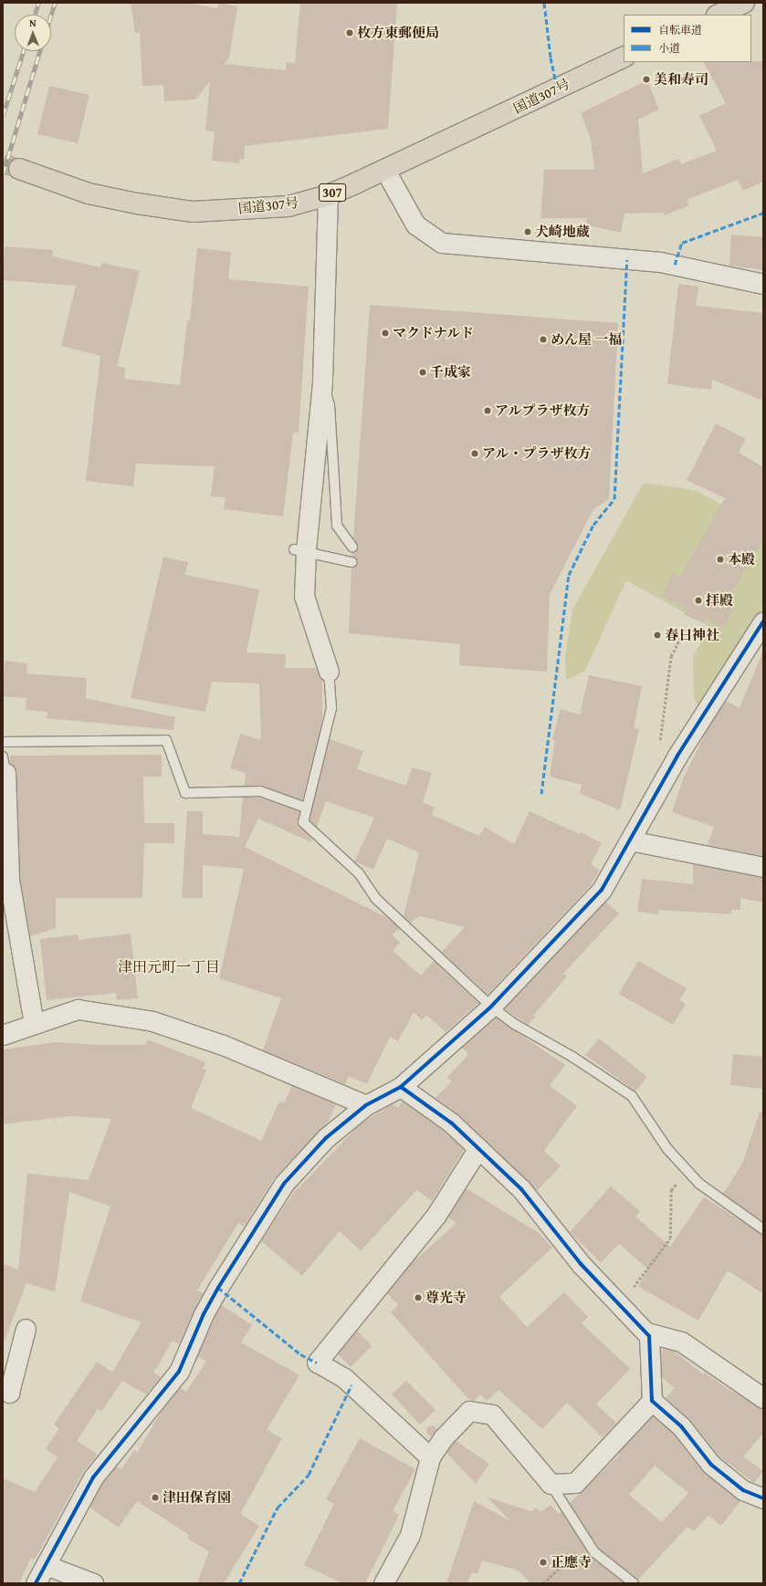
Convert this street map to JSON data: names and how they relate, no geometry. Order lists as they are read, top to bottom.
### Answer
{
  "streets": {
    "highway": ["国道307号", "307"]
  },
  "districts": ["津田元町一丁目"],
  "places": [
    "枚方東郵便局",
    "美和寿司",
    "犬崎地蔵",
    "マクドナルド",
    "めん屋 一福",
    "千成家",
    "アルプラザ枚方",
    "アル・プラザ枚方",
    "本殿",
    "拝殿",
    "春日神社",
    "尊光寺",
    "津田保育園",
    "正應寺"
  ],
  "legend": ["自転車道", "小道"],
  "north": "top"
}
